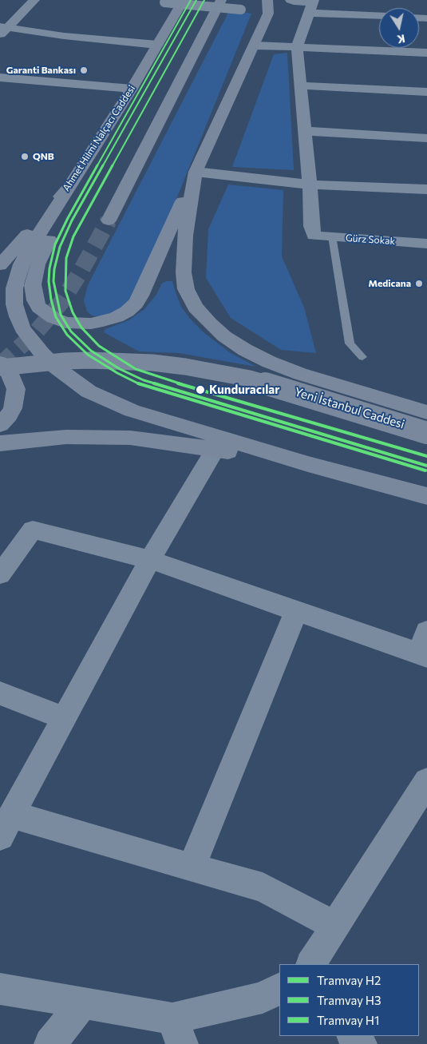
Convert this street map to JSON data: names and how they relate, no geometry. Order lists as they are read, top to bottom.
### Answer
{
  "streets": {
    "main road": ["Ahmet Hilmi Nalçacı Caddesi", "Yeni İstanbul Caddesi"],
    "street": ["Gürz Sokak"]
  },
  "places": [
    "Garanti Bankası",
    "QNB",
    "Medicana",
    "Kunduracılar"
  ],
  "lines": ["tram line H2", "tram line H3", "tram line H1"],
  "legend": ["Tramvay H2", "Tramvay H3", "Tramvay H1"],
  "north": "bottom"
}
